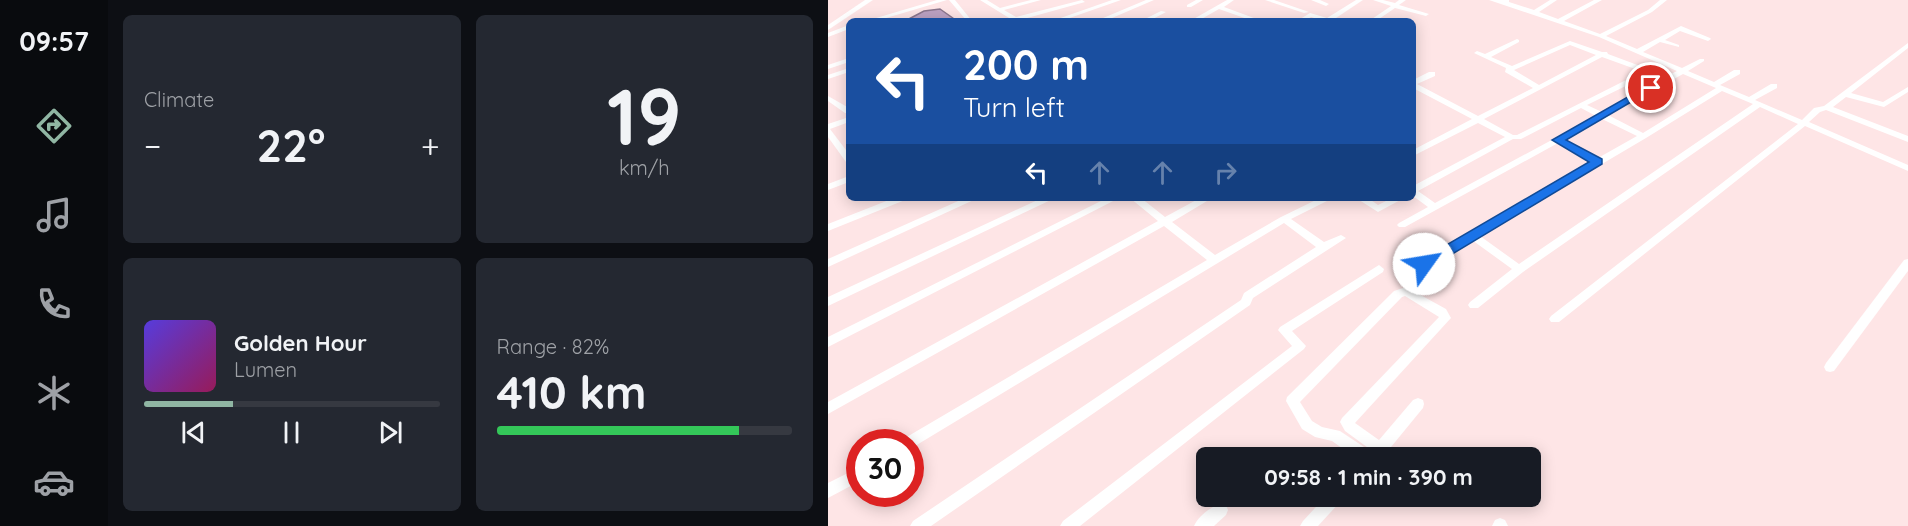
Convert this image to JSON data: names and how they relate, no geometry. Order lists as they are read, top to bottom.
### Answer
{
  "page": {
    "tabs": "09:57",
    "tile": [
      "Climate",
      ["19", "km/h"],
      ["Range · 82%", "410 km"]
    ],
    "turn": ["200 m", "Turn left"],
    "heat": ["−", "22°", "+"],
    "song": ["Golden Hour", "Lumen"],
    "limit": "30",
    "trip": "09:58 · 1 min · 390 m"
  }
}
